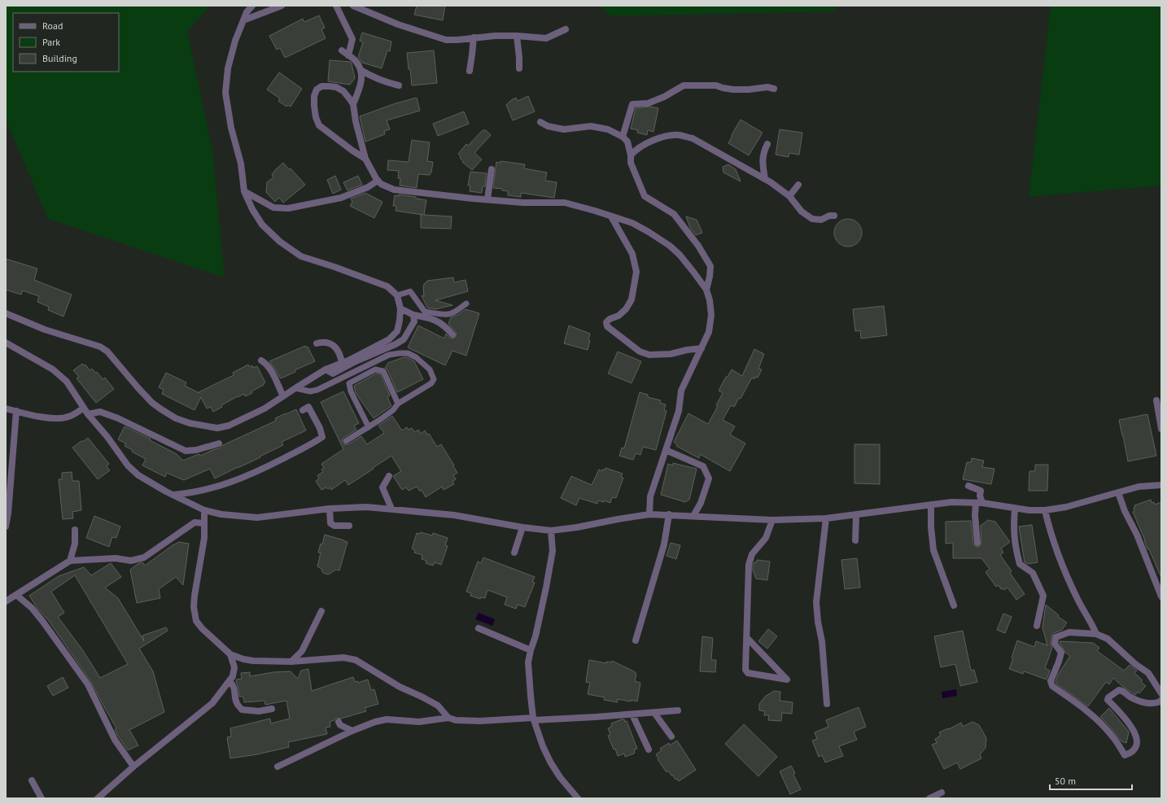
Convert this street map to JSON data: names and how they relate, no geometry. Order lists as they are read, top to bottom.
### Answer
{
  "legend": ["Road", "Park", "Building"],
  "scale_bar": "50 m"
}
